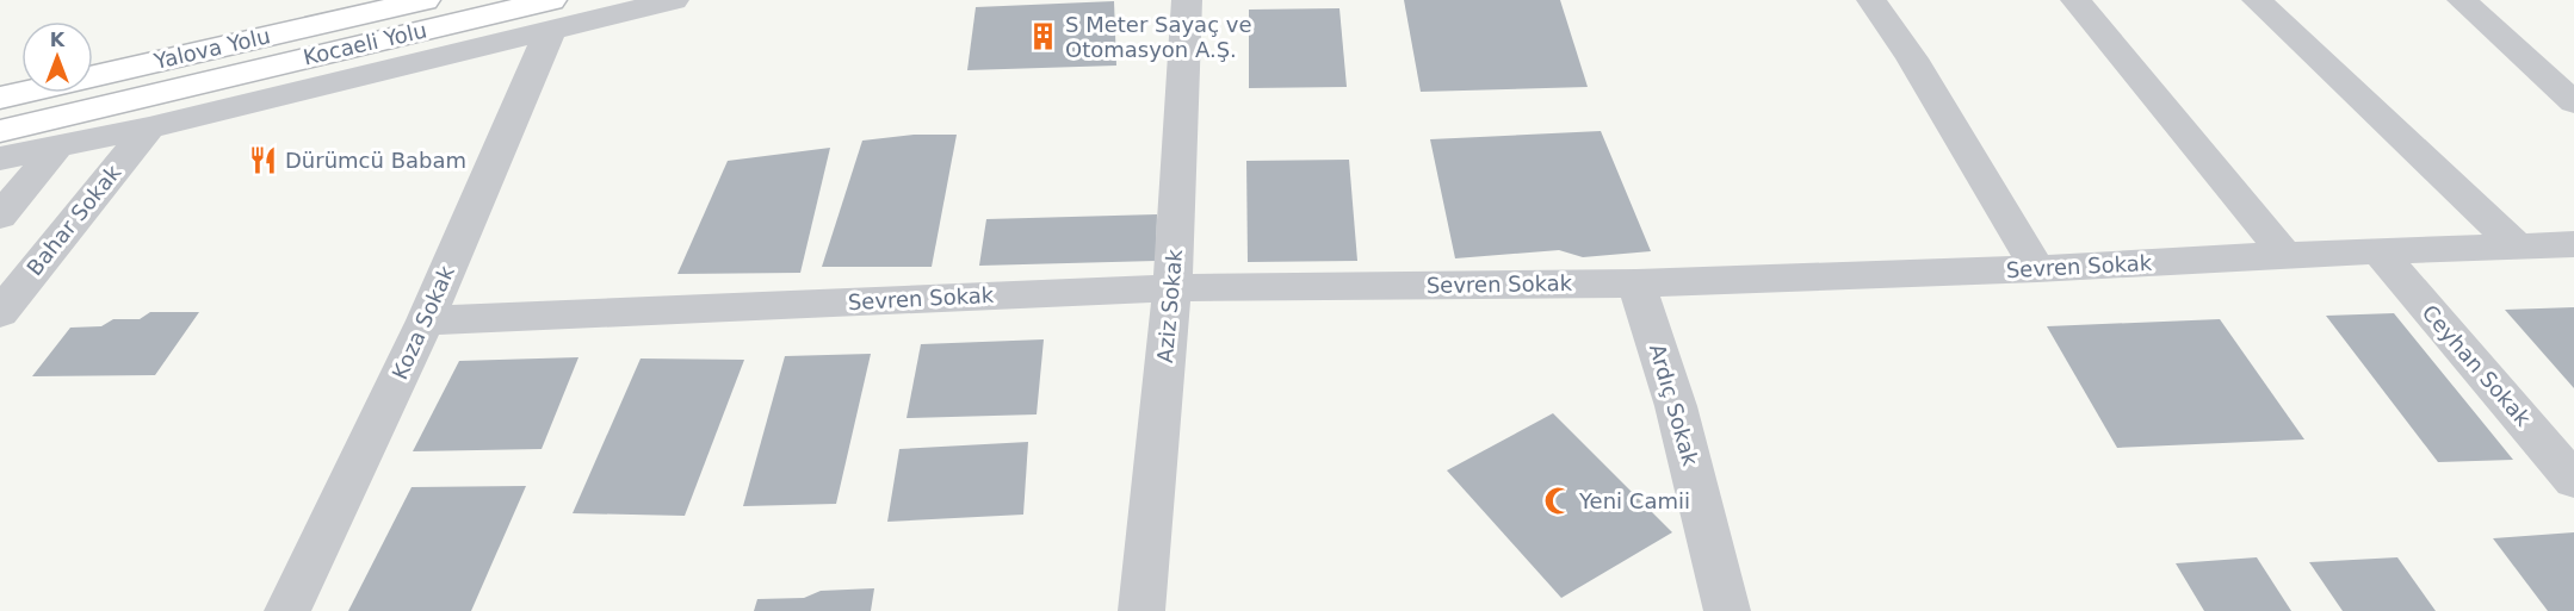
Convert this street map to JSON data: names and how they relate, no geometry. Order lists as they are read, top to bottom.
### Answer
{
  "streets": {
    "highway": ["Kocaeli̇ Yolu", "Yalova Yolu"],
    "street": [
      "Bahar Sokak",
      "Sevren Sokak",
      "Aziz Sokak",
      "Koza Sokak",
      "Ceyhan Sokak",
      "Ardıç Sokak"
    ]
  },
  "crossings": [
    ["Kocaeli̇ Yolu", "Koza Sokak"],
    ["Sevren Sokak", "Aziz Sokak"],
    ["Sevren Sokak", "Koza Sokak"],
    ["Sevren Sokak", "Ceyhan Sokak"],
    ["Sevren Sokak", "Ardıç Sokak"]
  ],
  "places": {
    "building": ["S Meter Sayaç ve Otomasyon A.Ş."],
    "restaurant": ["Dürümcü Babam"],
    "mosque": ["Yeni Camii"]
  },
  "north": "top"
}
